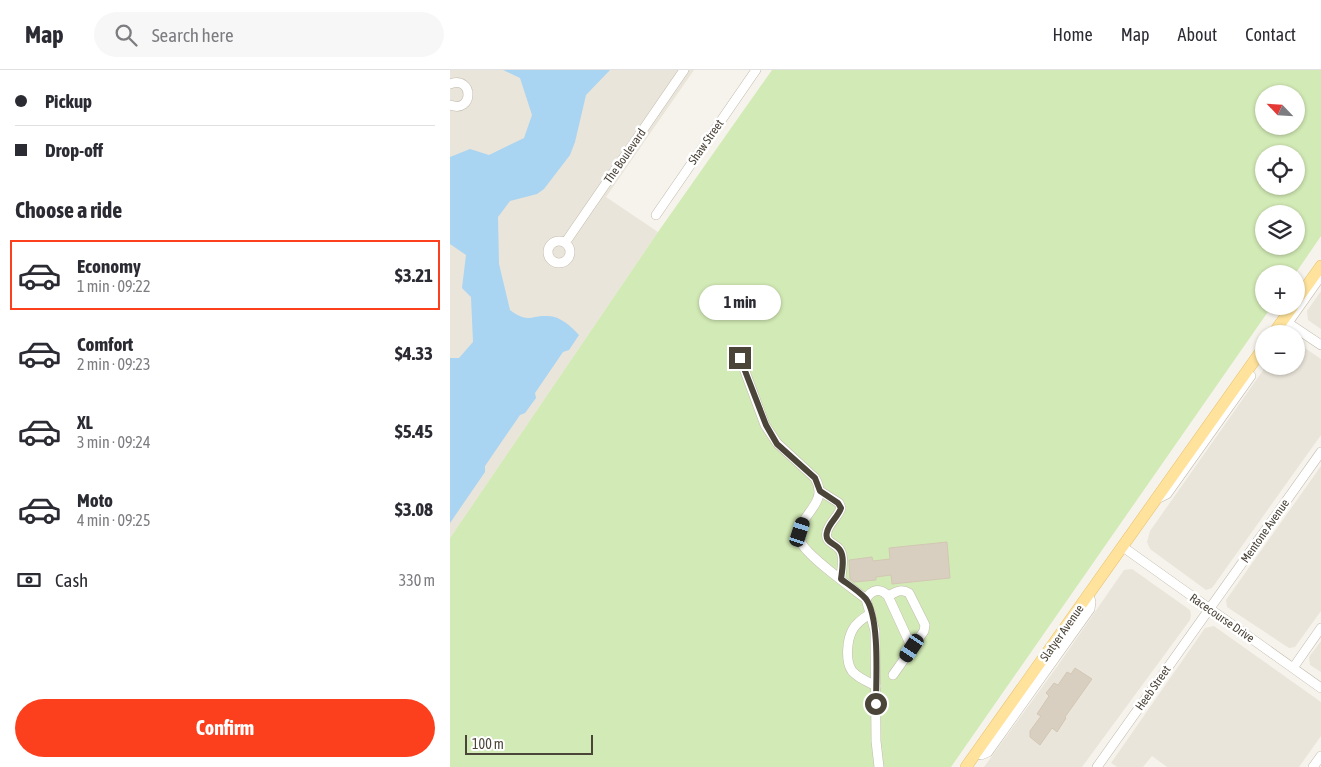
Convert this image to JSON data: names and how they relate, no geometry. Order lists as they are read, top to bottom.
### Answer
{
  "streets": {
    "main road": ["Slatyer Avenue"],
    "street": [
      "Shaw Street",
      "The Boulevard",
      "Mentone Avenue",
      "Racecourse Drive",
      "Heeb Street"
    ]
  },
  "crossings": [
    ["Mentone Avenue", "Racecourse Drive"],
    ["Mentone Avenue", "Heeb Street"],
    ["Racecourse Drive", "Slatyer Avenue"],
    ["Racecourse Drive", "Heeb Street"]
  ],
  "scale_bar": "100 m",
  "north": "top left",
  "page": {
    "header": "Map",
    "search": "Search here",
    "nav": [
      "Home",
      "Map",
      "About",
      "Contact"
    ],
    "banner": ["Pickup", "Drop-off"],
    "map_buttons": ["+", "−"],
    "heading": "Choose a ride",
    "list": [
      {
        "name": "Economy",
        "note": "1 min · 09:22",
        "value": "$3.21"
      },
      {
        "name": "Comfort",
        "note": "2 min · 09:23",
        "value": "$4.33"
      },
      {
        "name": "XL",
        "note": "3 min · 09:24",
        "value": "$5.45"
      },
      {
        "name": "Moto",
        "note": "4 min · 09:25",
        "value": "$3.08"
      }
    ],
    "bubble": "1 min",
    "pay": ["Cash", "330 m"],
    "buttons": "Confirm",
    "scale": "100 m"
  }
}
